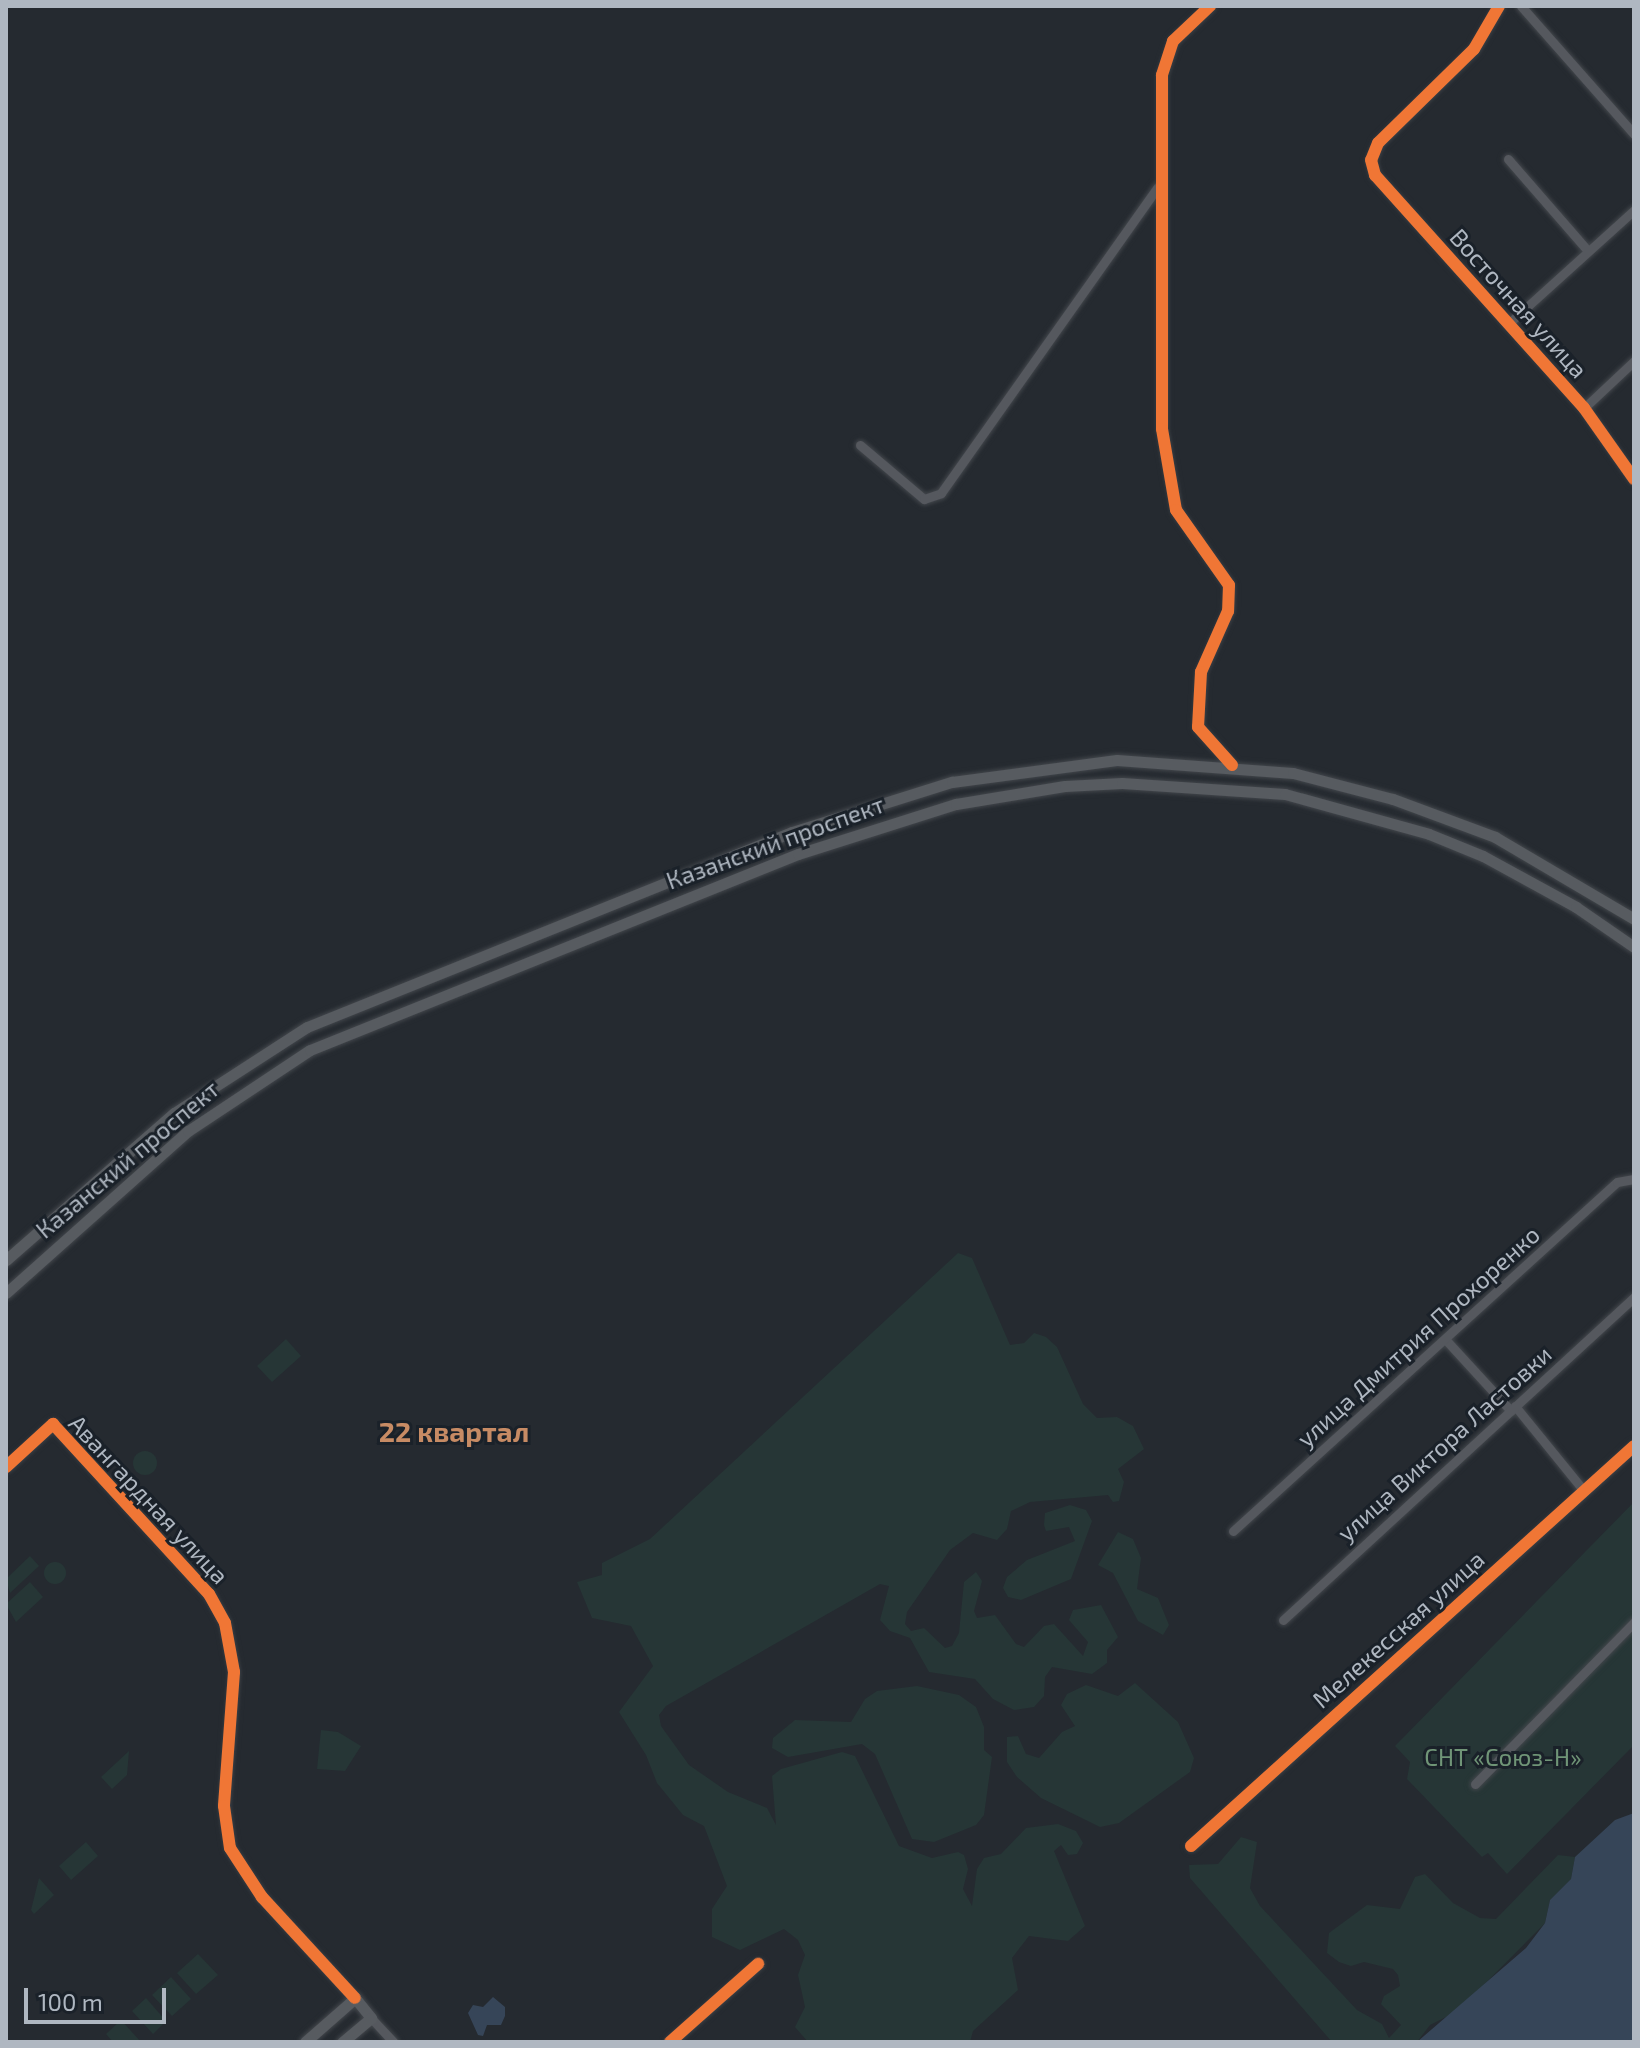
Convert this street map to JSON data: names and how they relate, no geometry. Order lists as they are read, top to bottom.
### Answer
{
  "streets": {
    "main road": ["Казанский проспект"],
    "street": [
      "Восточная улица",
      "улица Дмитрия Прохоренко",
      "улица Виктора Ластовки",
      "Авангардная улица",
      "Мелекесская улица"
    ]
  },
  "districts": ["22 квартал"],
  "parks": ["СНТ «Союз-Н»"],
  "scale_bar": "100 m"
}
